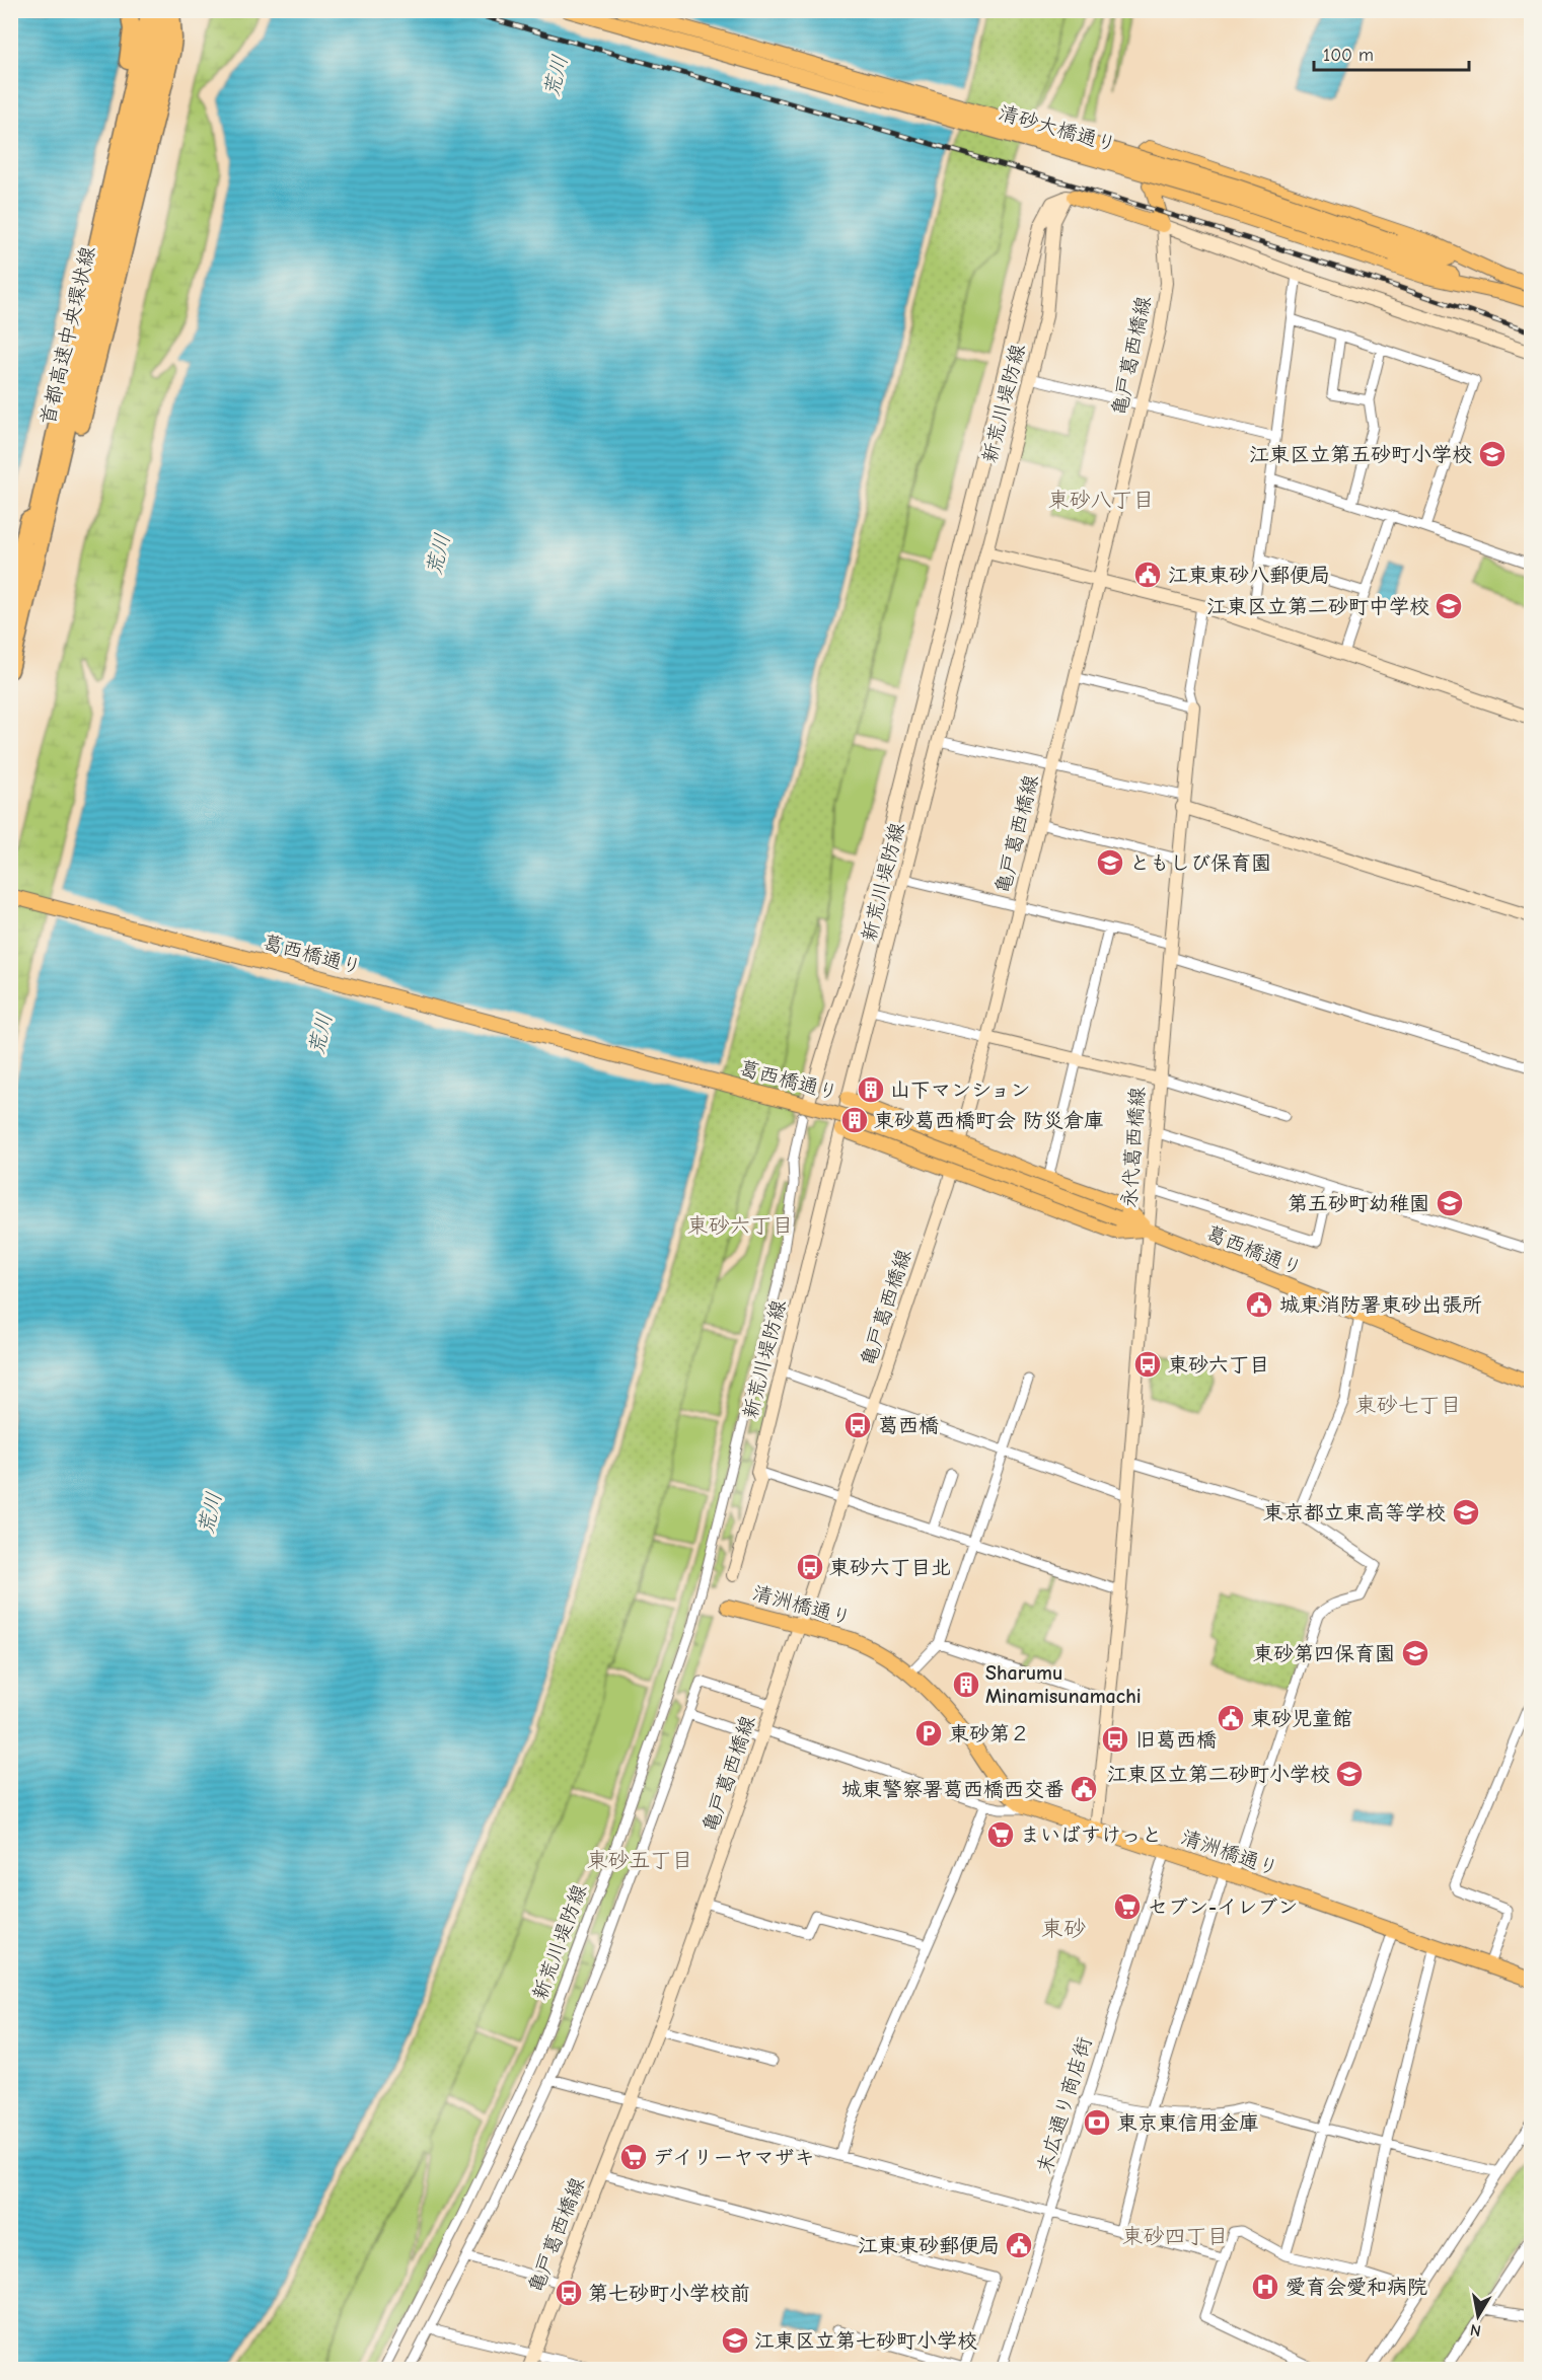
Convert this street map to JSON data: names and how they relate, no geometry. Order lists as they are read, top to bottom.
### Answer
{
  "streets": {
    "highway": ["首都高速中央環状線"],
    "main road": [
      "清砂大橋通り",
      "亀戸葛西橋線",
      "新荒川堤防線",
      "葛西橋通り",
      "永代葛西橋線",
      "清洲橋通り"
    ],
    "street": ["末広通り商店街"]
  },
  "crossings": [
    ["亀戸葛西橋線", "永代葛西橋線"],
    ["亀戸葛西橋線", "清洲橋通り"],
    ["新荒川堤防線", "葛西橋通り"],
    ["葛西橋通り", "永代葛西橋線"],
    ["永代葛西橋線", "清洲橋通り"],
    ["清洲橋通り", "末広通り商店街"]
  ],
  "districts": [
    "東砂八丁目",
    "東砂六丁目",
    "東砂七丁目",
    "東砂五丁目",
    "東砂",
    "東砂四丁目"
  ],
  "water": ["荒川"],
  "places": {
    "school or university": [
      "江東区立第五砂町小学校",
      "江東区立第二砂町中学校",
      "ともしび保育園",
      "第五砂町幼稚園",
      "東京都立東高等学校",
      "東砂第四保育園",
      "江東区立第二砂町小学校",
      "江東区立第七砂町小学校"
    ],
    "public building": [
      "江東東砂八郵便局",
      "城東消防署東砂出張所",
      "東砂児童館",
      "城東警察署葛西橋西交番",
      "江東東砂郵便局"
    ],
    "building": ["山下マンション", "東砂葛西橋町会 防災倉庫", "Sharumu Minamisunamachi"],
    "bus stop": [
      "東砂六丁目",
      "葛西橋",
      "東砂六丁目北",
      "旧葛西橋",
      "第七砂町小学校前"
    ],
    "parking": ["東砂第２"],
    "supermarket": ["まいばすけっと", "セブン-イレブン", "デイリーヤマザキ"],
    "bank": ["東京東信用金庫"],
    "hospital": ["愛育会愛和病院"]
  },
  "scale_bar": "100 m",
  "north": "bottom"
}
